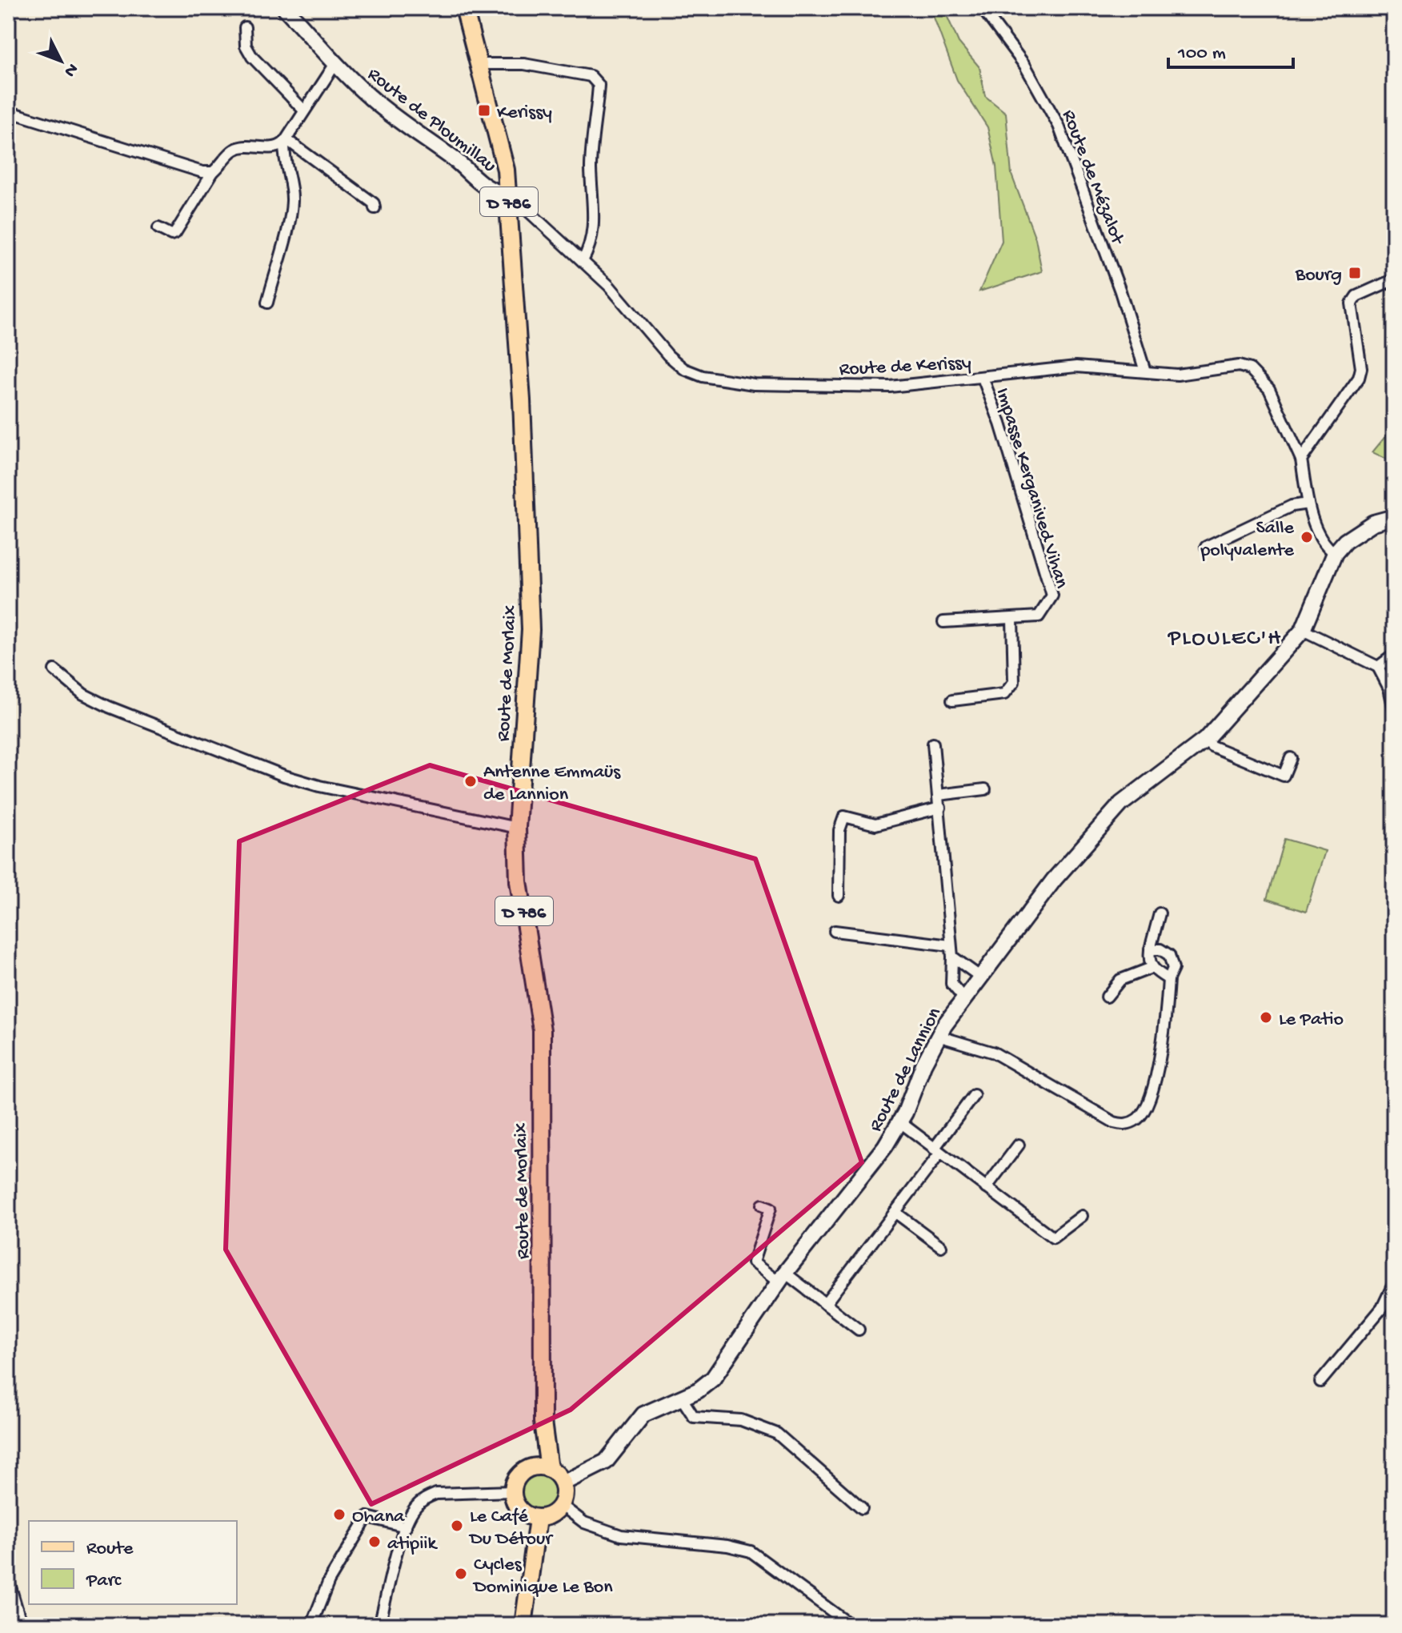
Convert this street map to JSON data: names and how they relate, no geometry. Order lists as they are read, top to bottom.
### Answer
{
  "streets": {
    "main road": ["D 786", "Route de Morlaix"],
    "street": [
      "Route de Ploumillau",
      "Route de Mézalot",
      "Route de Kerissy",
      "Impasse Kerganived Vihan",
      "Route de Lannion"
    ]
  },
  "crossings": [
    ["Route de Ploumillau", "Route de Morlaix"],
    ["Route de Mézalot", "Route de Kerissy"],
    ["Route de Kerissy", "Impasse Kerganived Vihan"],
    ["Route de Kerissy", "Route de Lannion"],
    ["Route de Morlaix", "Route de Lannion"]
  ],
  "districts": ["PLOULEC'H"],
  "places": {
    "transit": ["Kerissy", "Bourg"],
    "other": [
      "Salle polyvalente",
      "Antenne Emmaüs de Lannion",
      "Le Patio",
      "Ohana",
      "Le Café Du Détour",
      "atipiik",
      "Cycles Dominique Le Bon"
    ]
  },
  "legend": ["Route", "Parc"],
  "scale_bar": "100 m",
  "north": "bottom right"
}
